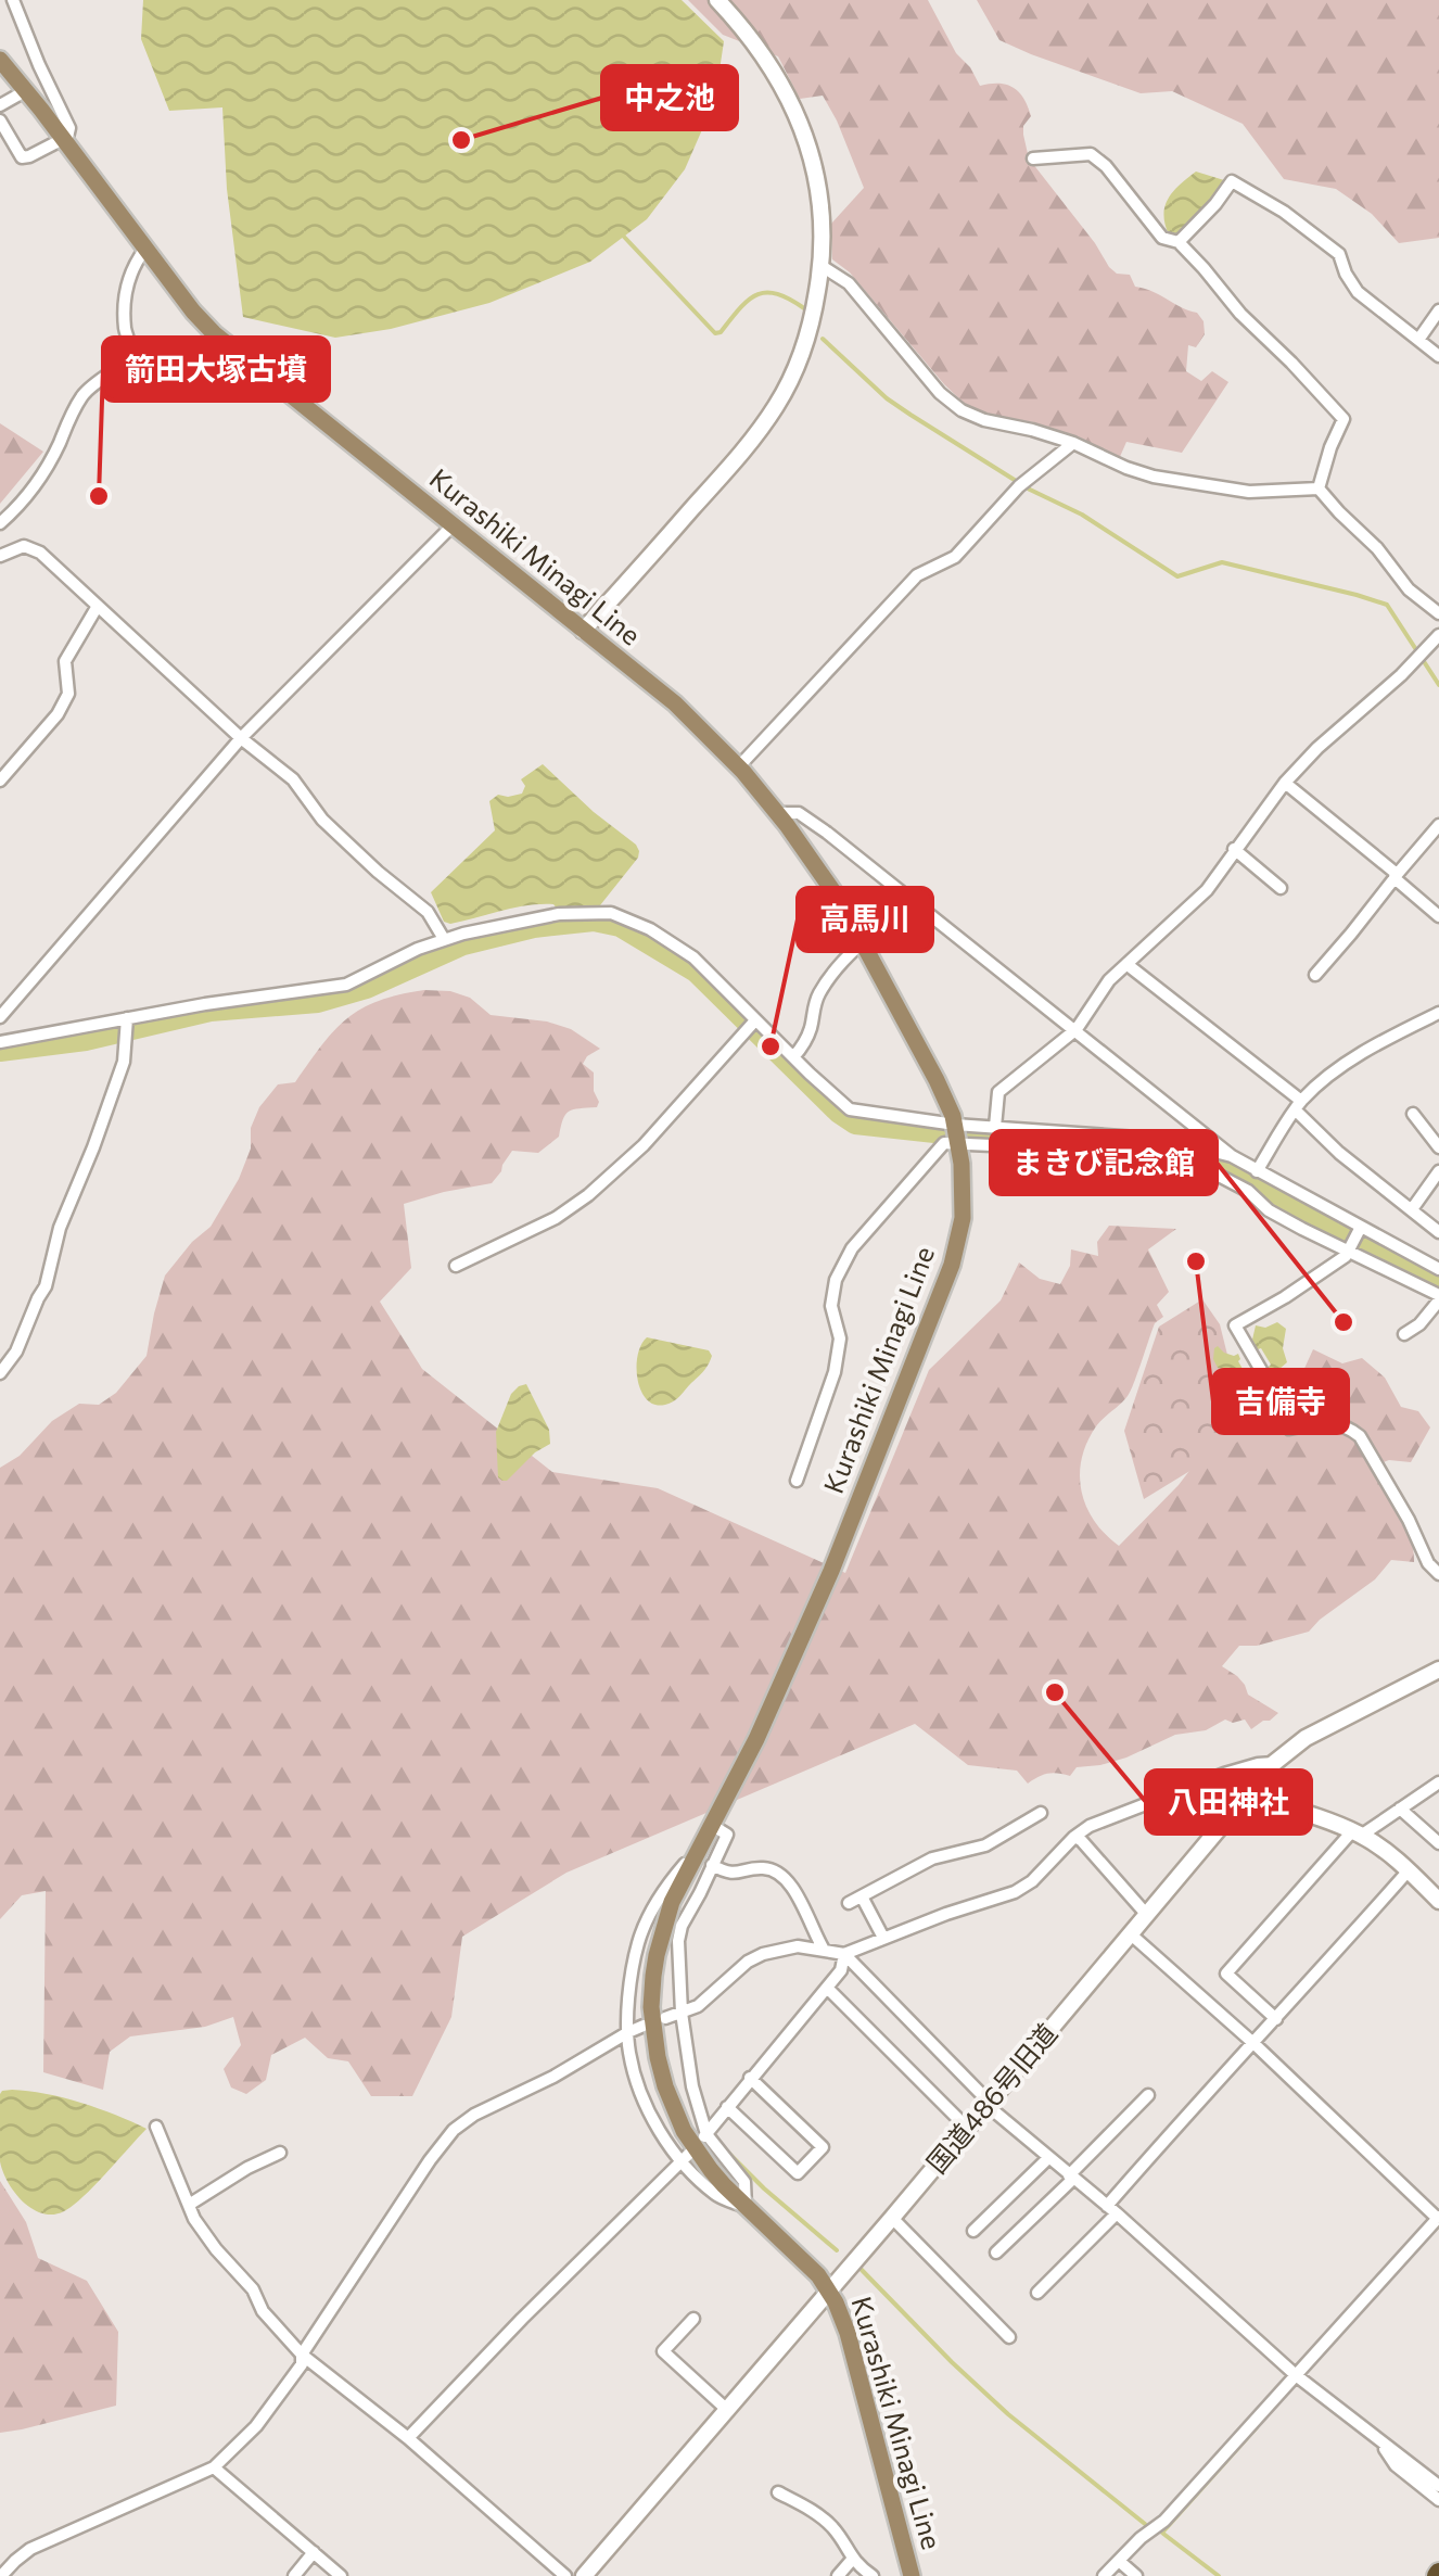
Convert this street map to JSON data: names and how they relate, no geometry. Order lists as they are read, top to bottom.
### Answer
{
  "streets": {
    "main road": ["Kurashiki Minagi Line"],
    "street": ["国道486号旧道"]
  },
  "crossings": [
    ["Kurashiki Minagi Line", "国道486号旧道"]
  ],
  "places": [
    "中之池",
    "箭田大塚古墳",
    "高馬川",
    "吉備寺",
    "まきび記念館",
    "八田神社"
  ]
}
